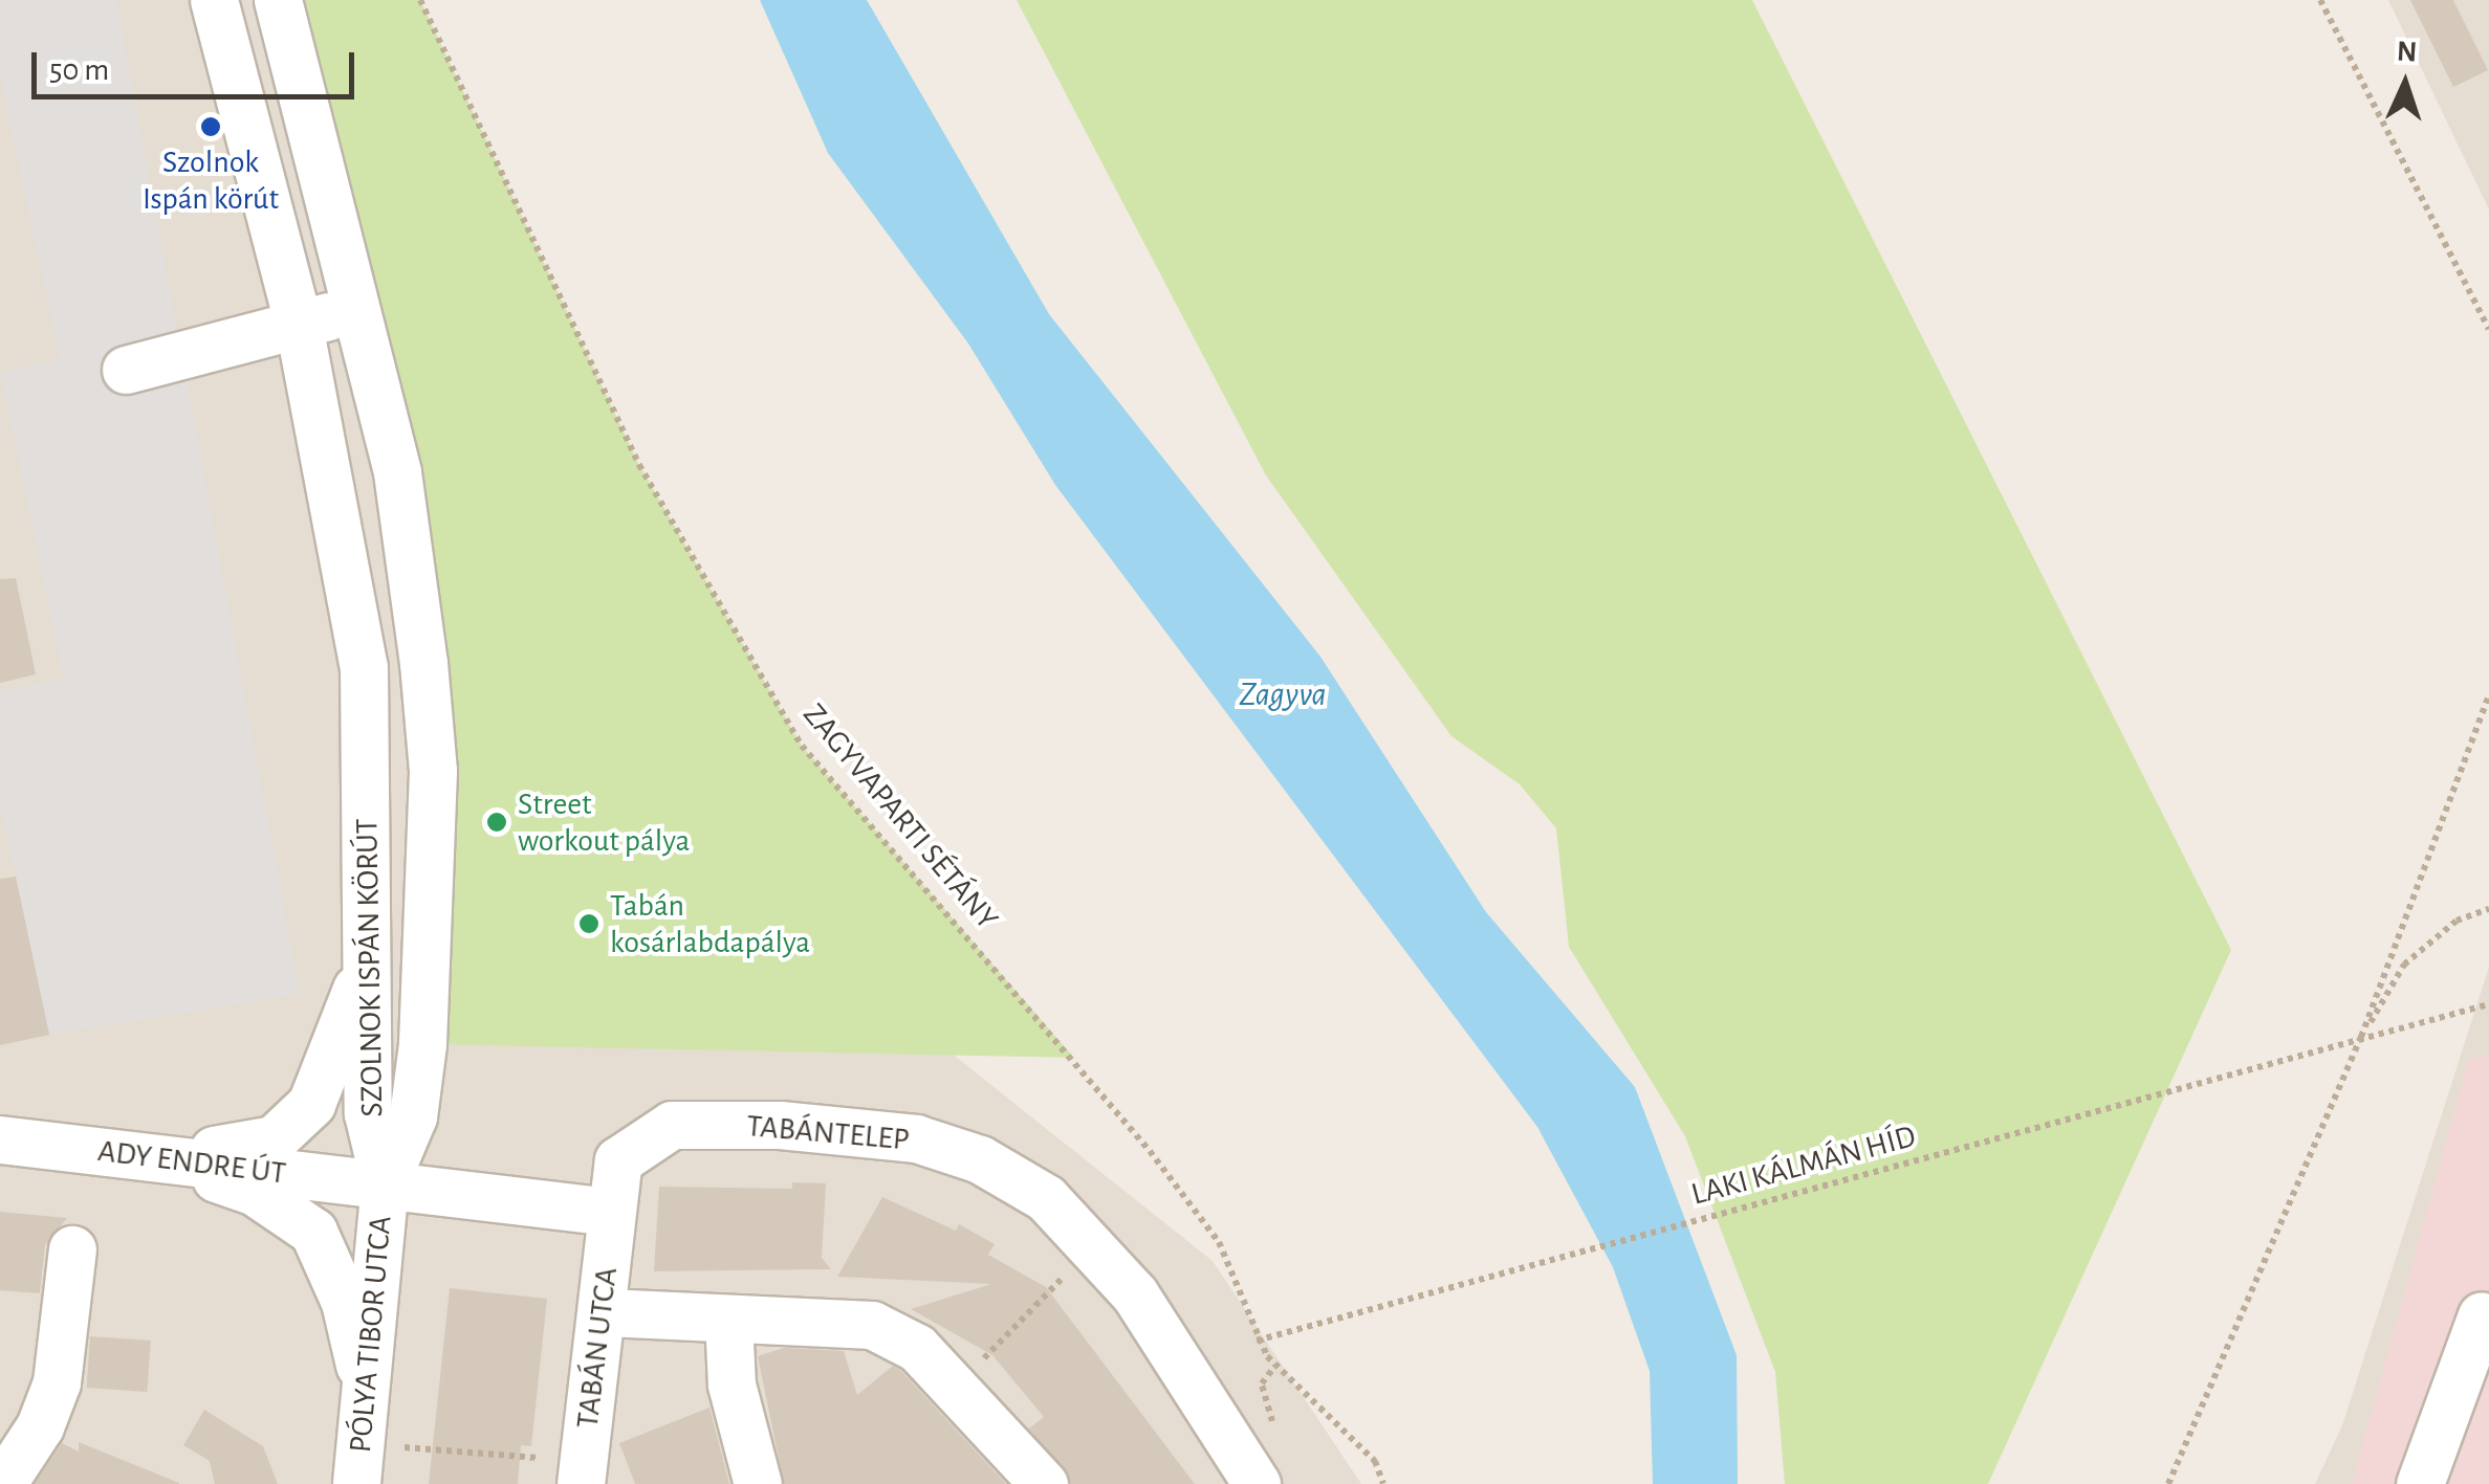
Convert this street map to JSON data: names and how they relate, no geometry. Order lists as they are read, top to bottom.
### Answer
{
  "streets": {
    "street": [
      "SZOLNOK ISPÁN KÖRÚT",
      "TABÁNTELEP",
      "ADY ENDRE ÚT",
      "PÓLYA TIBOR UTCA",
      "TABÁN UTCA"
    ],
    "path": ["ZAGYVAPARTI SÉTÁNY", "LAKI KÁLMÁN HÍD"]
  },
  "crossings": [
    ["ZAGYVAPARTI SÉTÁNY", "LAKI KÁLMÁN HÍD"],
    ["SZOLNOK ISPÁN KÖRÚT", "ADY ENDRE ÚT"],
    ["SZOLNOK ISPÁN KÖRÚT", "PÓLYA TIBOR UTCA"],
    ["TABÁNTELEP", "ADY ENDRE ÚT"],
    ["TABÁNTELEP", "TABÁN UTCA"],
    ["ADY ENDRE ÚT", "PÓLYA TIBOR UTCA"],
    ["ADY ENDRE ÚT", "TABÁN UTCA"]
  ],
  "water": ["Zagyva"],
  "places": ["Szolnok Ispán körút", "Street workout pálya", "Tabán kosárlabdapálya"],
  "scale_bar": "50 m",
  "north": "top"
}
